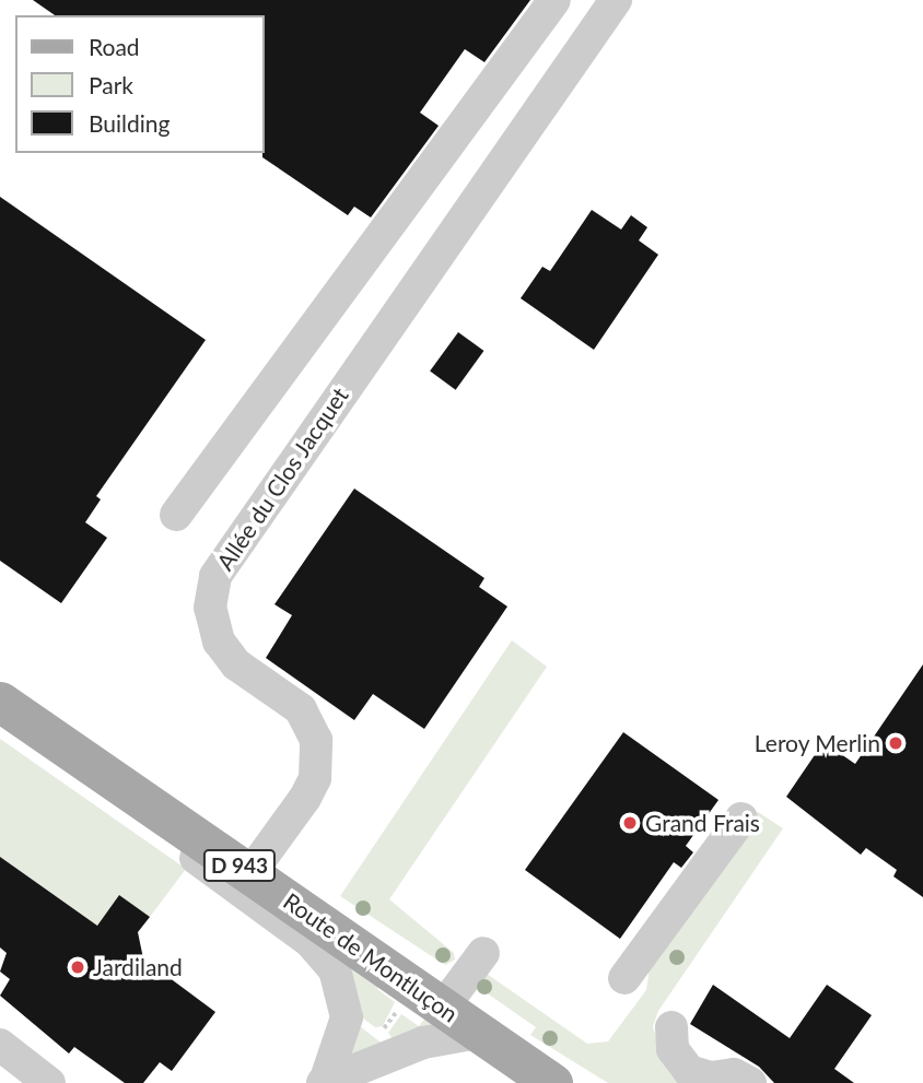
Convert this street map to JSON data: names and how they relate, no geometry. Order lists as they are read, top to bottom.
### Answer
{
  "streets": {
    "main road": ["D 943", "Route de Montluçon"],
    "street": ["Allée du Clos Jacquet"]
  },
  "crossings": [
    ["Allée du Clos Jacquet", "Route de Montluçon"]
  ],
  "places": ["Leroy Merlin", "Grand Frais", "Jardiland"],
  "legend": ["Road", "Park", "Building"]
}
